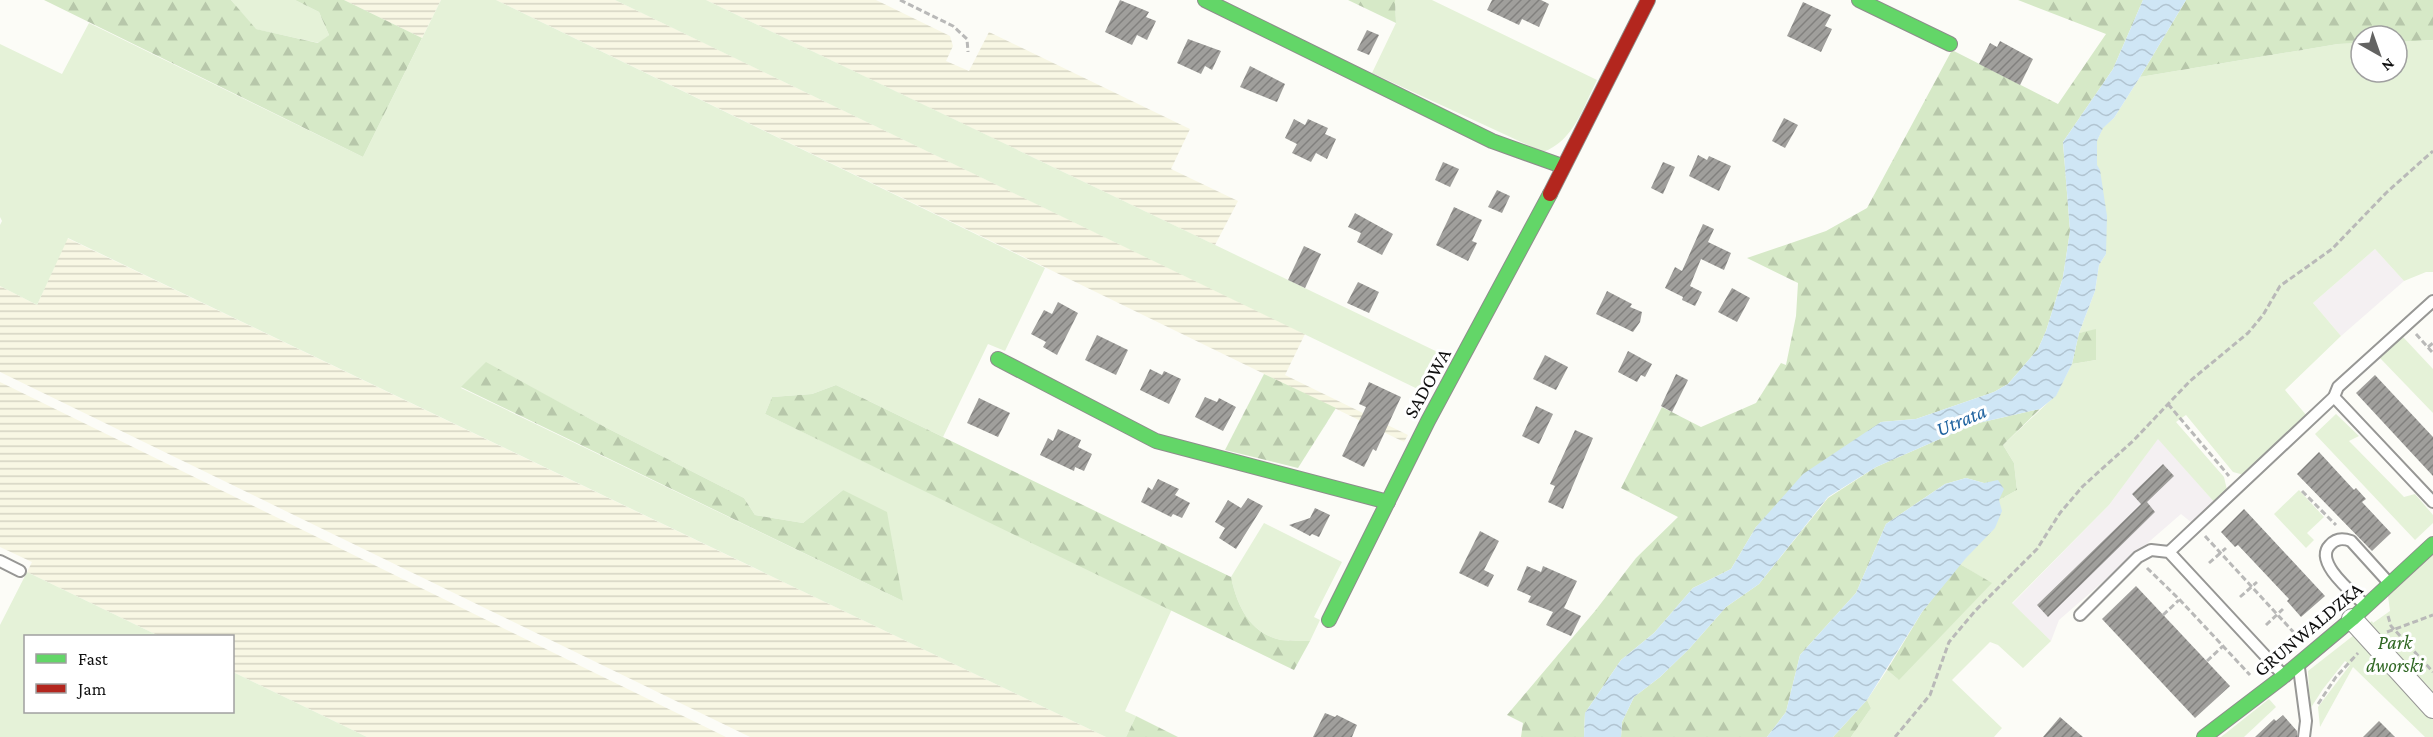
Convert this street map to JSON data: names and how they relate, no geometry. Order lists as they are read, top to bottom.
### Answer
{
  "streets": {
    "street": ["SADOWA", "GRUNWALDZKA"]
  },
  "water": ["Utrata"],
  "parks": ["Park dworski"],
  "legend": ["Fast", "Jam"],
  "north": "bottom right"
}
